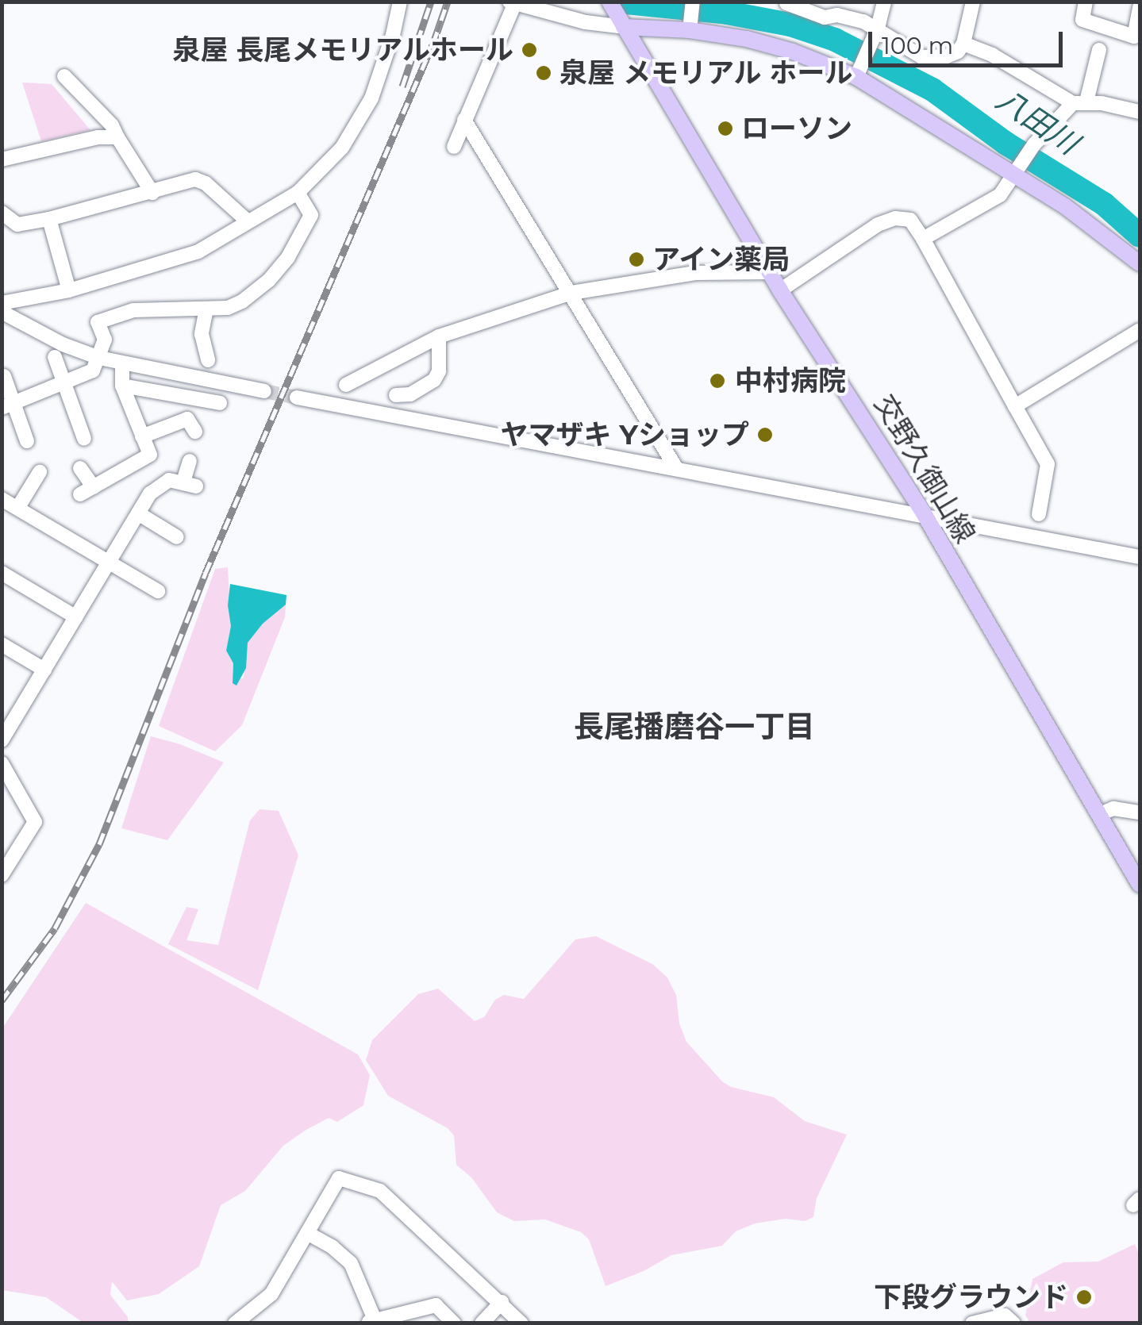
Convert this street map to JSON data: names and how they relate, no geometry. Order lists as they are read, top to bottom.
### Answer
{
  "streets": {
    "main road": ["交野久御山線"]
  },
  "districts": ["長尾播磨谷一丁目"],
  "water": ["八田川"],
  "places": [
    "泉屋 長尾メモリアルホール",
    "泉屋 メモリアル ホール",
    "ローソン",
    "アイン薬局",
    "中村病院",
    "ヤマザキ Yショップ",
    "下段グラウンド"
  ],
  "scale_bar": "100 m"
}
